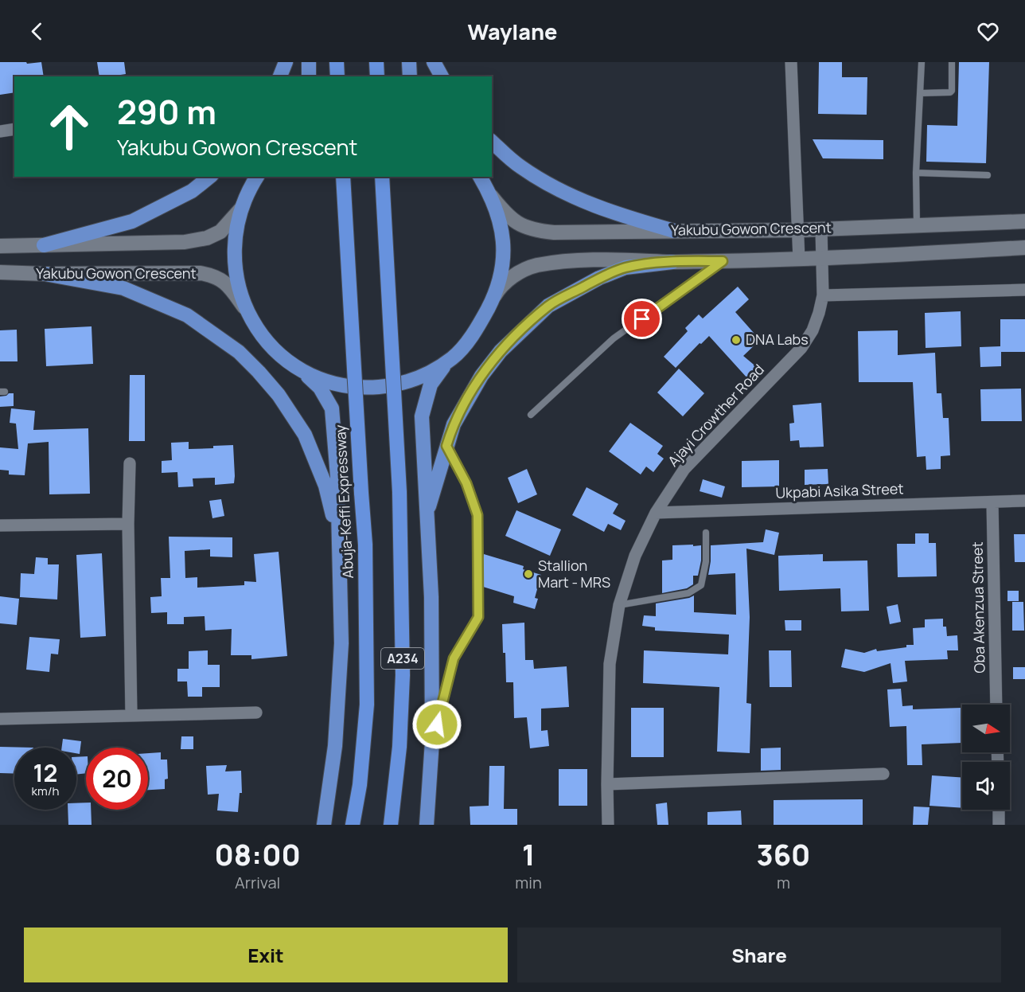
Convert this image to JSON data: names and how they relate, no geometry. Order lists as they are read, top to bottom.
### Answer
{
  "streets": {
    "highway": ["Abuja-Keffi Expressway", "A234"],
    "main road": ["Yakubu Gowon Crescent"],
    "street": ["Ajayi Crowther Road", "Ukpabi Asika Street", "Oba Akenzua Street"]
  },
  "crossings": [
    ["Yakubu Gowon Crescent", "Ajayi Crowther Road"],
    ["Ajayi Crowther Road", "Ukpabi Asika Street"],
    ["Ukpabi Asika Street", "Oba Akenzua Street"]
  ],
  "places": ["DNA Labs", "Stallion Mart - MRS"],
  "north": "right",
  "page": {
    "header": "Waylane",
    "turn": ["290 m", "Yakubu Gowon Crescent"],
    "speed": "12 km/h",
    "limit": "20",
    "eta": [
      "08:00",
      "Arrival",
      "1",
      "min",
      "360",
      "m"
    ],
    "buttons": ["Exit", "Share"]
  }
}
